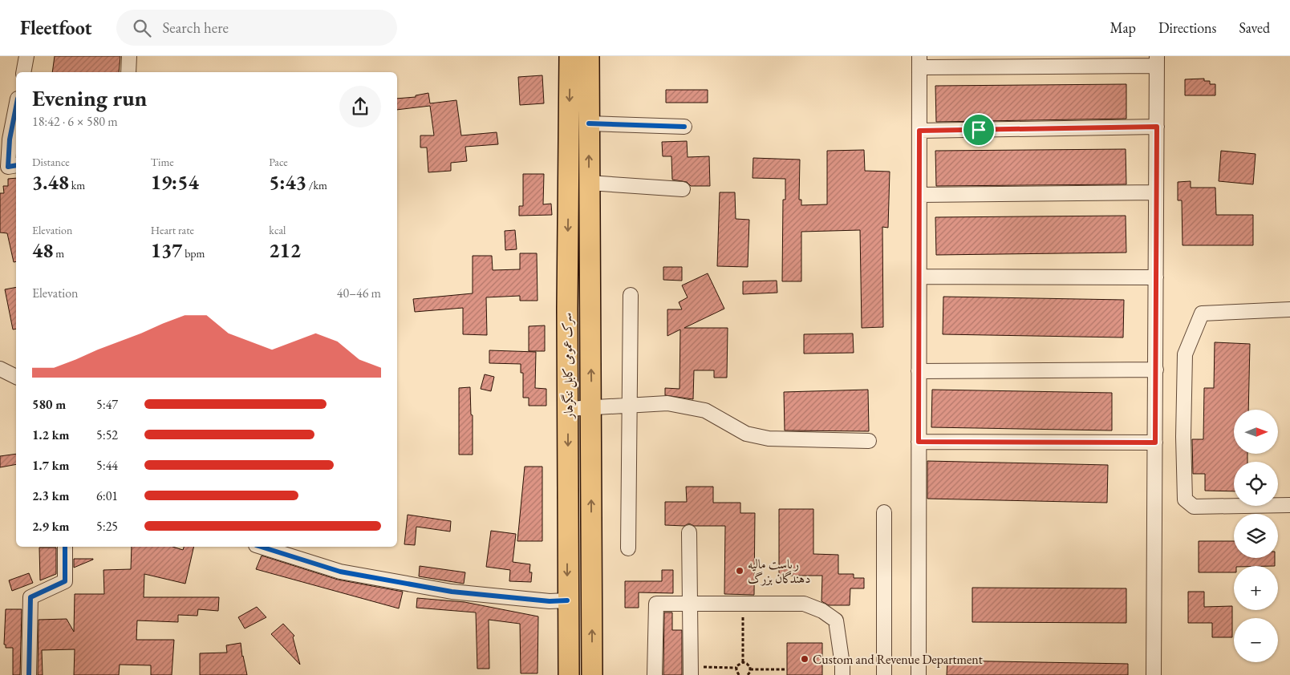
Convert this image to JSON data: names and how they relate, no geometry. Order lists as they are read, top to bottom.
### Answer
{
  "streets": {
    "highway": ["سرک عمومی کابل ننگرهار"]
  },
  "places": ["ریاست مالیه دهندگان بزرگ", "Custom and Revenue Department"],
  "north": "right",
  "page": {
    "header": "Fleetfoot",
    "search": "Search here",
    "nav": ["Map", "Directions", "Saved"],
    "heading": ["Evening run", "18:42 · 6 × 580 m"],
    "stats": [
      ["Distance", "3.48 km"],
      ["Time", "19:54"],
      ["Pace", "5:43 /km"],
      ["Elevation", "48 m"],
      ["Heart rate", "137 bpm"],
      ["kcal", "212"]
    ],
    "chart": ["Elevation", "40–46 m"],
    "list": [
      {
        "name": "580 m",
        "note": "5:47"
      },
      {
        "name": "1.2 km",
        "note": "5:52"
      },
      {
        "name": "1.7 km",
        "note": "5:44"
      },
      {
        "name": "2.3 km",
        "note": "6:01"
      },
      {
        "name": "2.9 km",
        "note": "5:25"
      }
    ],
    "map_buttons": ["+", "−"]
  }
}
